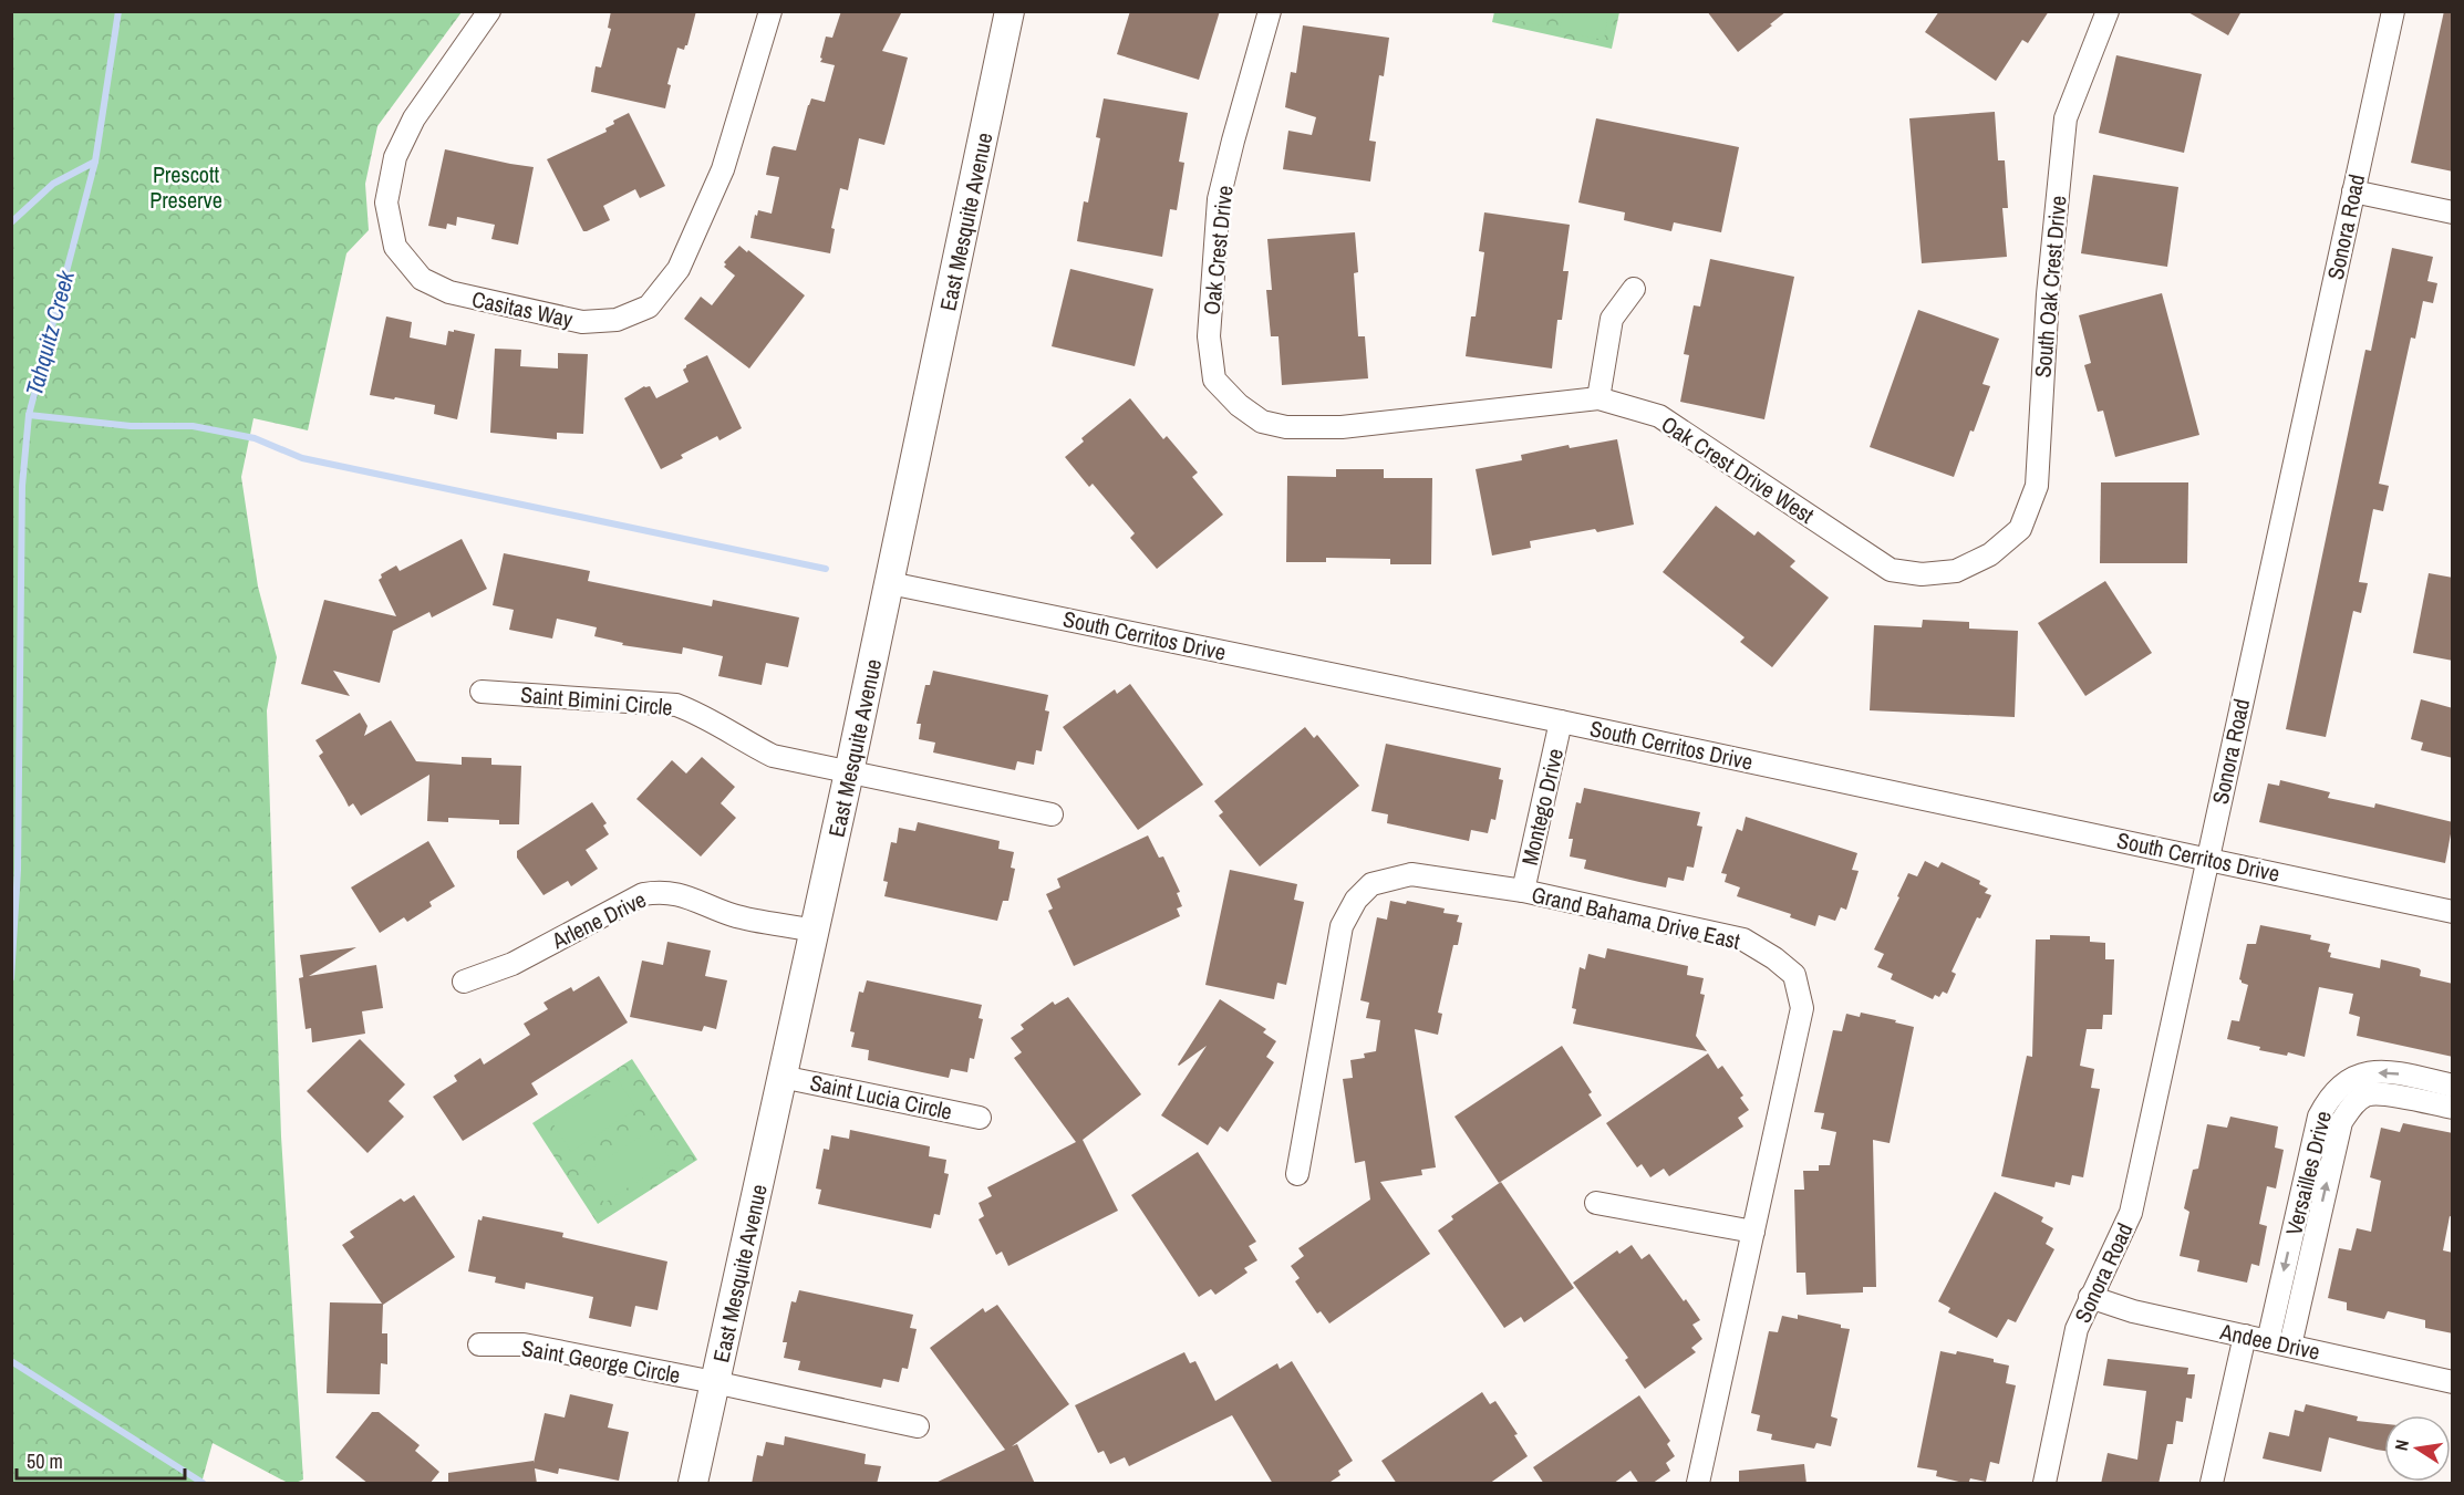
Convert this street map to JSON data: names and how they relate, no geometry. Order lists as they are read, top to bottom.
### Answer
{
  "streets": {
    "street": [
      "East Mesquite Avenue",
      "Sonora Road",
      "Oak Crest Drive",
      "South Oak Crest Drive",
      "Casitas Way",
      "Oak Crest Drive West",
      "South Cerritos Drive",
      "Saint Bimini Circle",
      "Montego Drive",
      "Grand Bahama Drive East",
      "Arlene Drive",
      "Saint Lucia Circle",
      "Versailles Drive",
      "Andee Drive",
      "Saint George Circle"
    ]
  },
  "crossings": [
    ["East Mesquite Avenue", "South Cerritos Drive"],
    ["East Mesquite Avenue", "Saint Bimini Circle"],
    ["East Mesquite Avenue", "Arlene Drive"],
    ["East Mesquite Avenue", "Saint Lucia Circle"],
    ["East Mesquite Avenue", "Saint George Circle"],
    ["Sonora Road", "South Cerritos Drive"],
    ["Sonora Road", "Andee Drive"],
    ["Oak Crest Drive", "Oak Crest Drive West"],
    ["South Oak Crest Drive", "Oak Crest Drive West"],
    ["South Cerritos Drive", "Montego Drive"],
    ["Montego Drive", "Grand Bahama Drive East"],
    ["Versailles Drive", "Andee Drive"]
  ],
  "water": ["Tahquitz Creek"],
  "parks": ["Prescott Preserve"],
  "scale_bar": "50 m",
  "north": "left"
}
